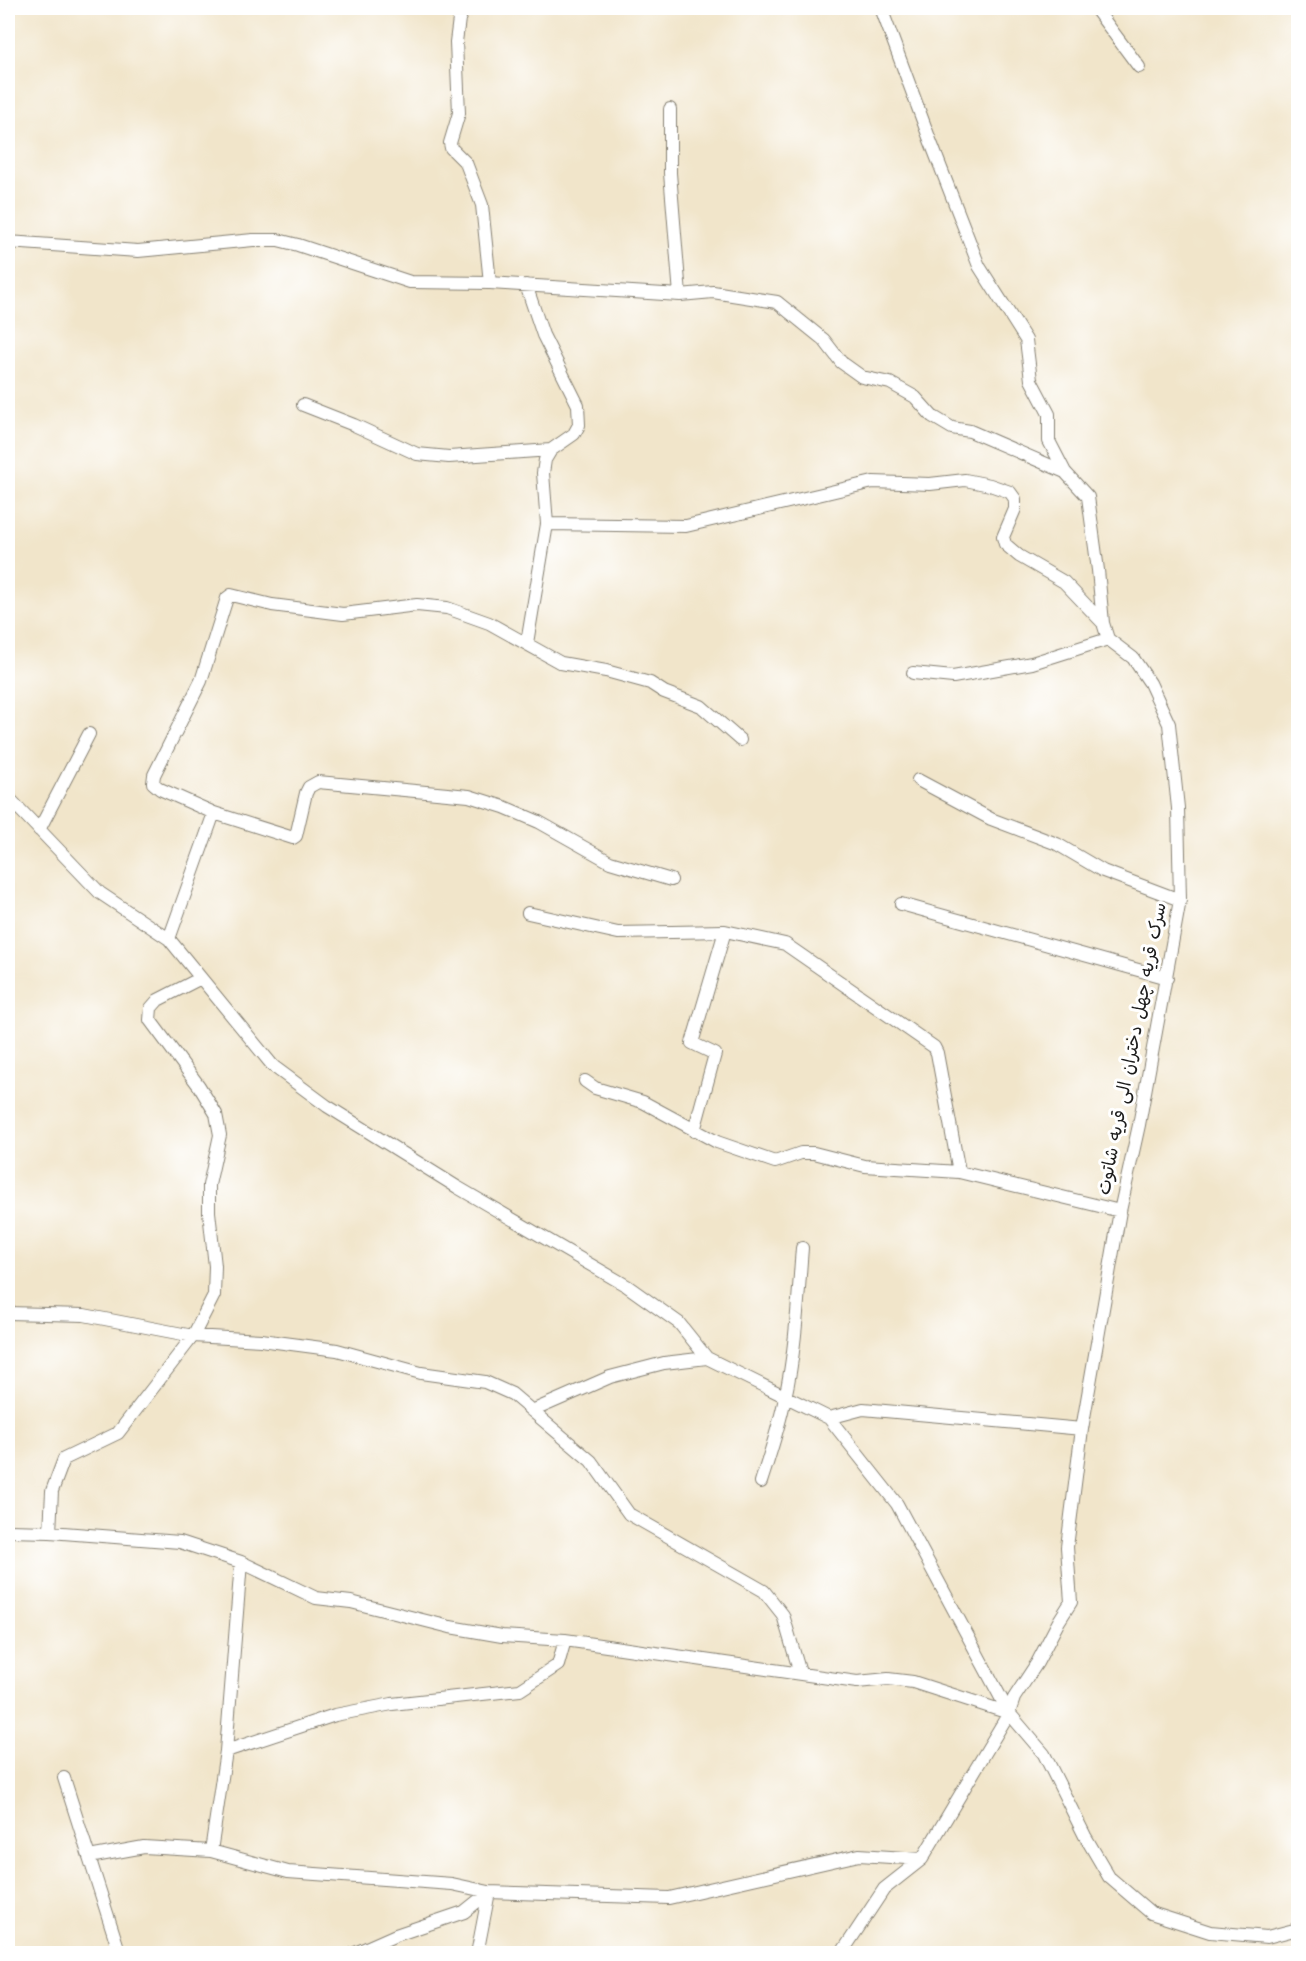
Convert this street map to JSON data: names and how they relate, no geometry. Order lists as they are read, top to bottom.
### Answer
{
  "streets": {
    "street": ["سرک قریه چهل دختران الی قریه شاتوت"]
  }
}
